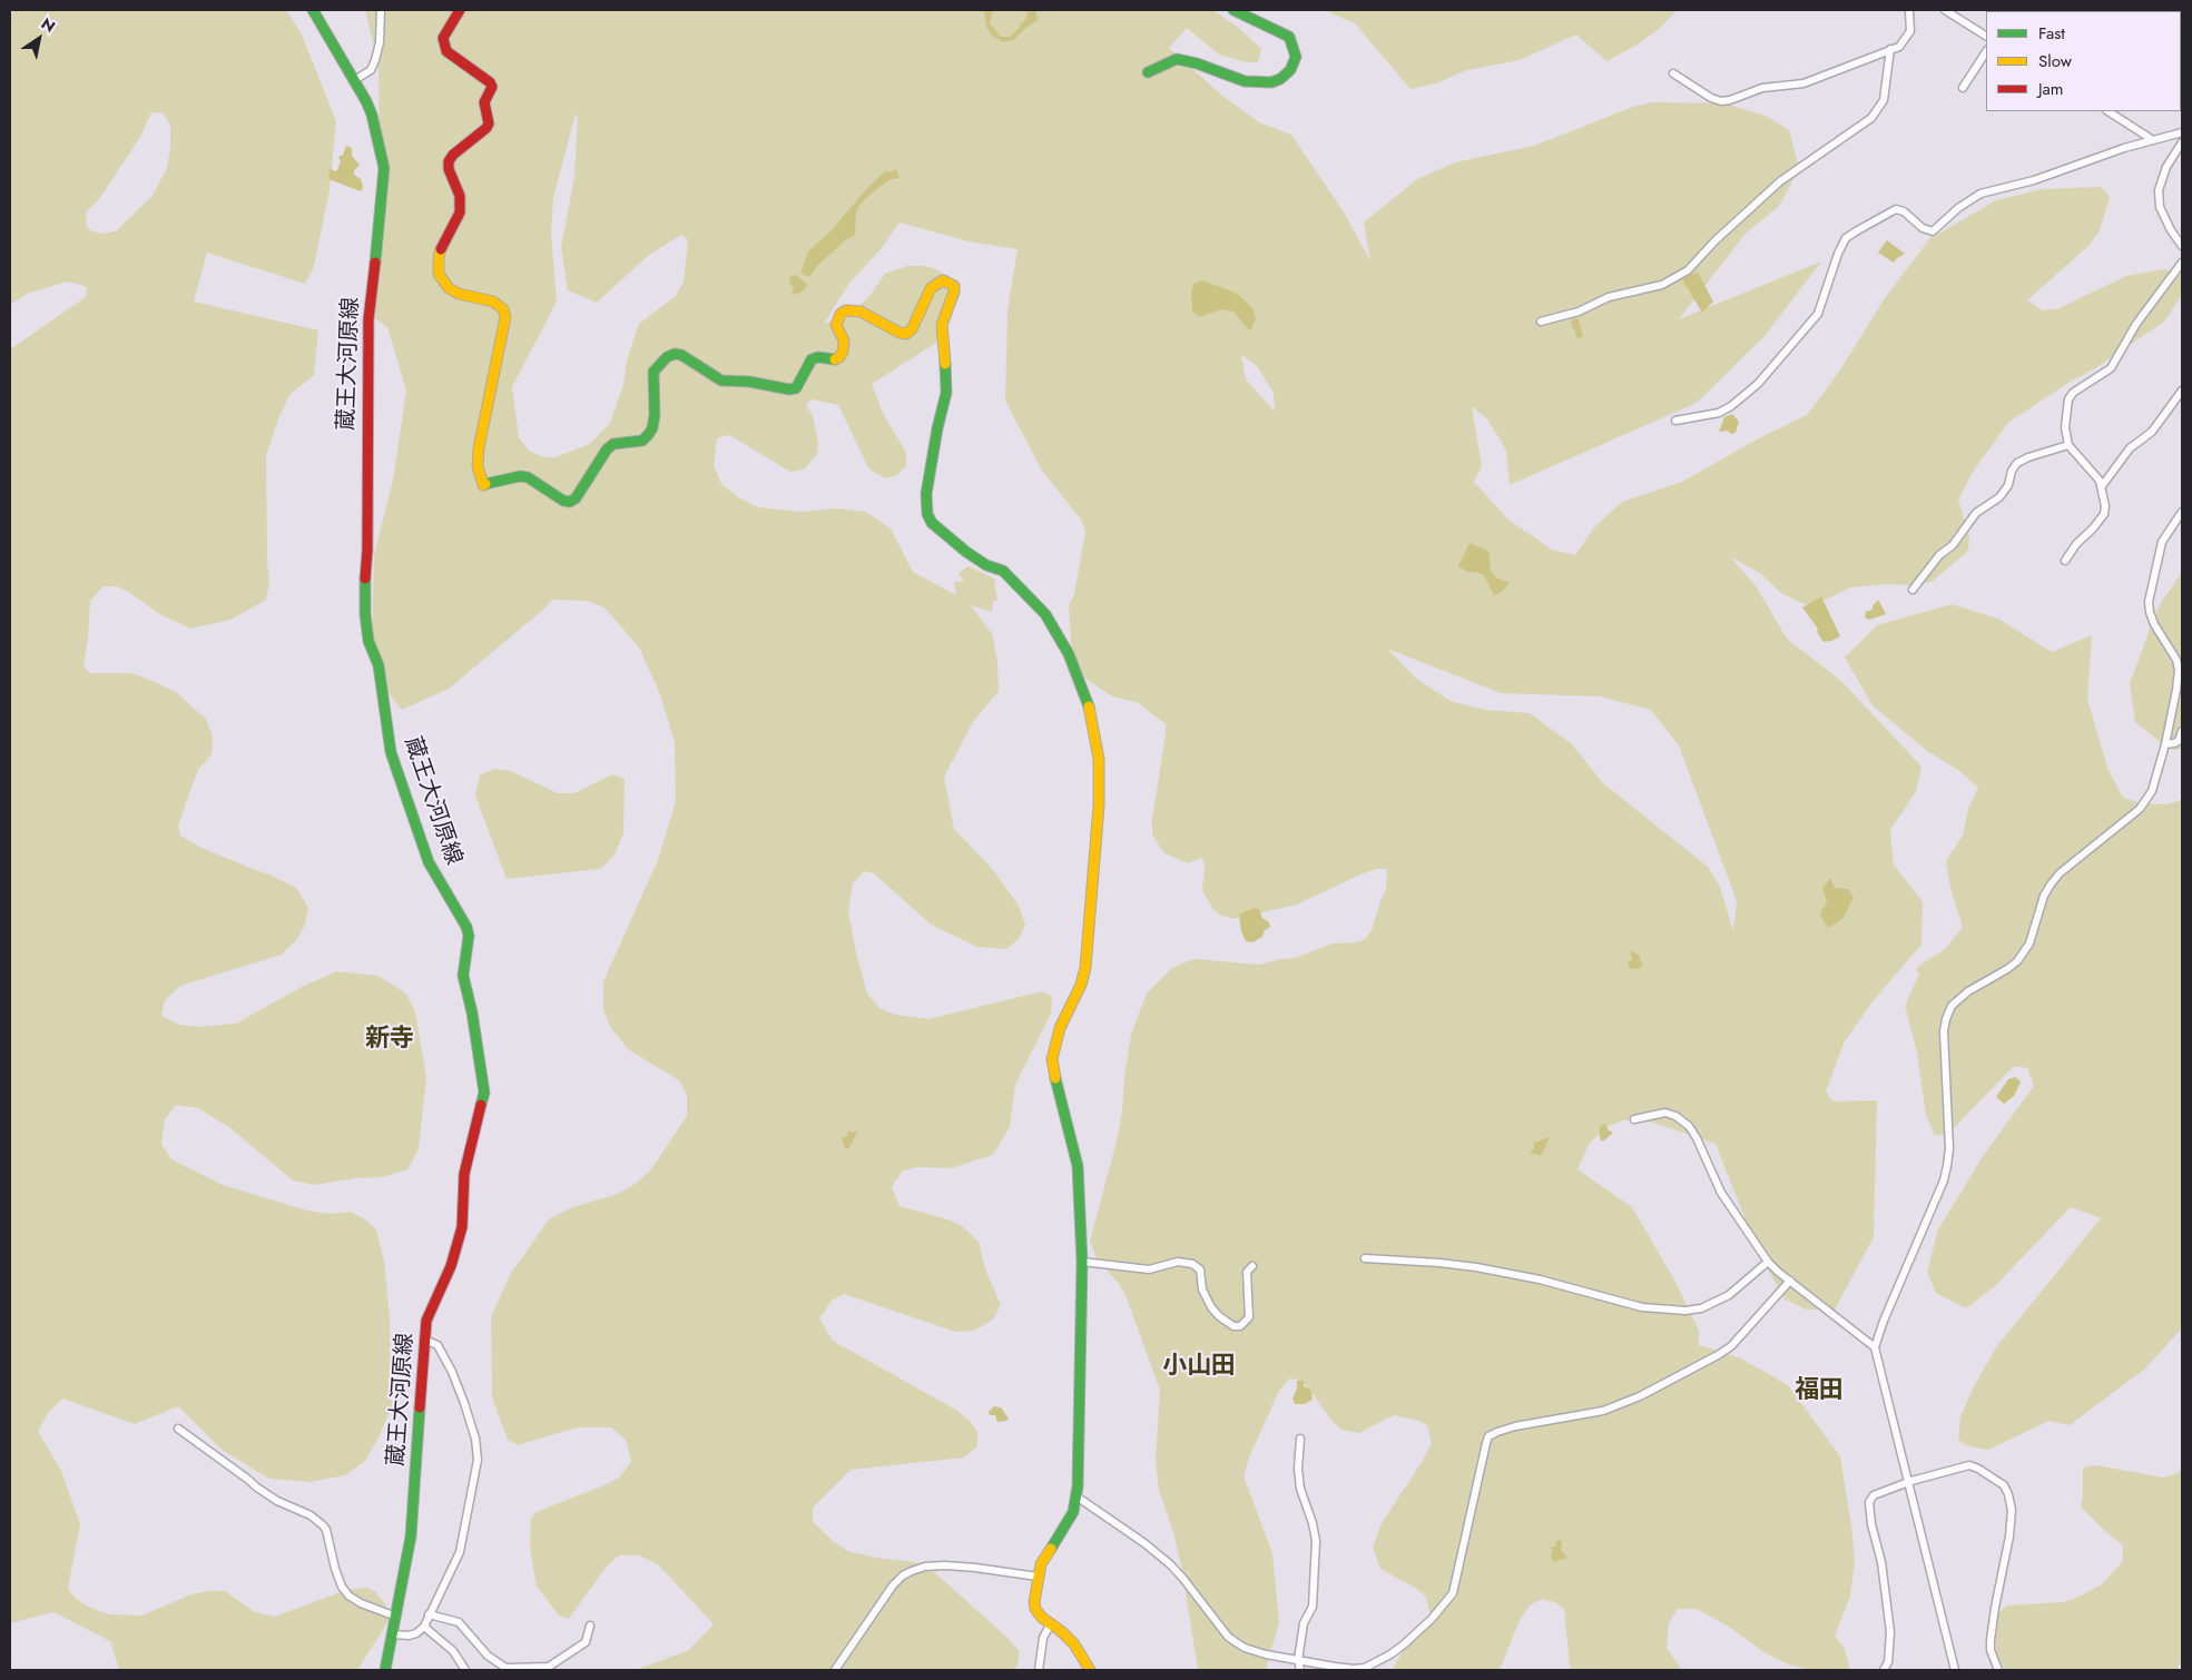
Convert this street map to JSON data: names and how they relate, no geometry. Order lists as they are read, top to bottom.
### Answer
{
  "streets": {
    "street": ["蔵王大河原線"]
  },
  "districts": ["新寺", "小山田", "福田"],
  "legend": ["Fast", "Slow", "Jam"],
  "north": "top right"
}
